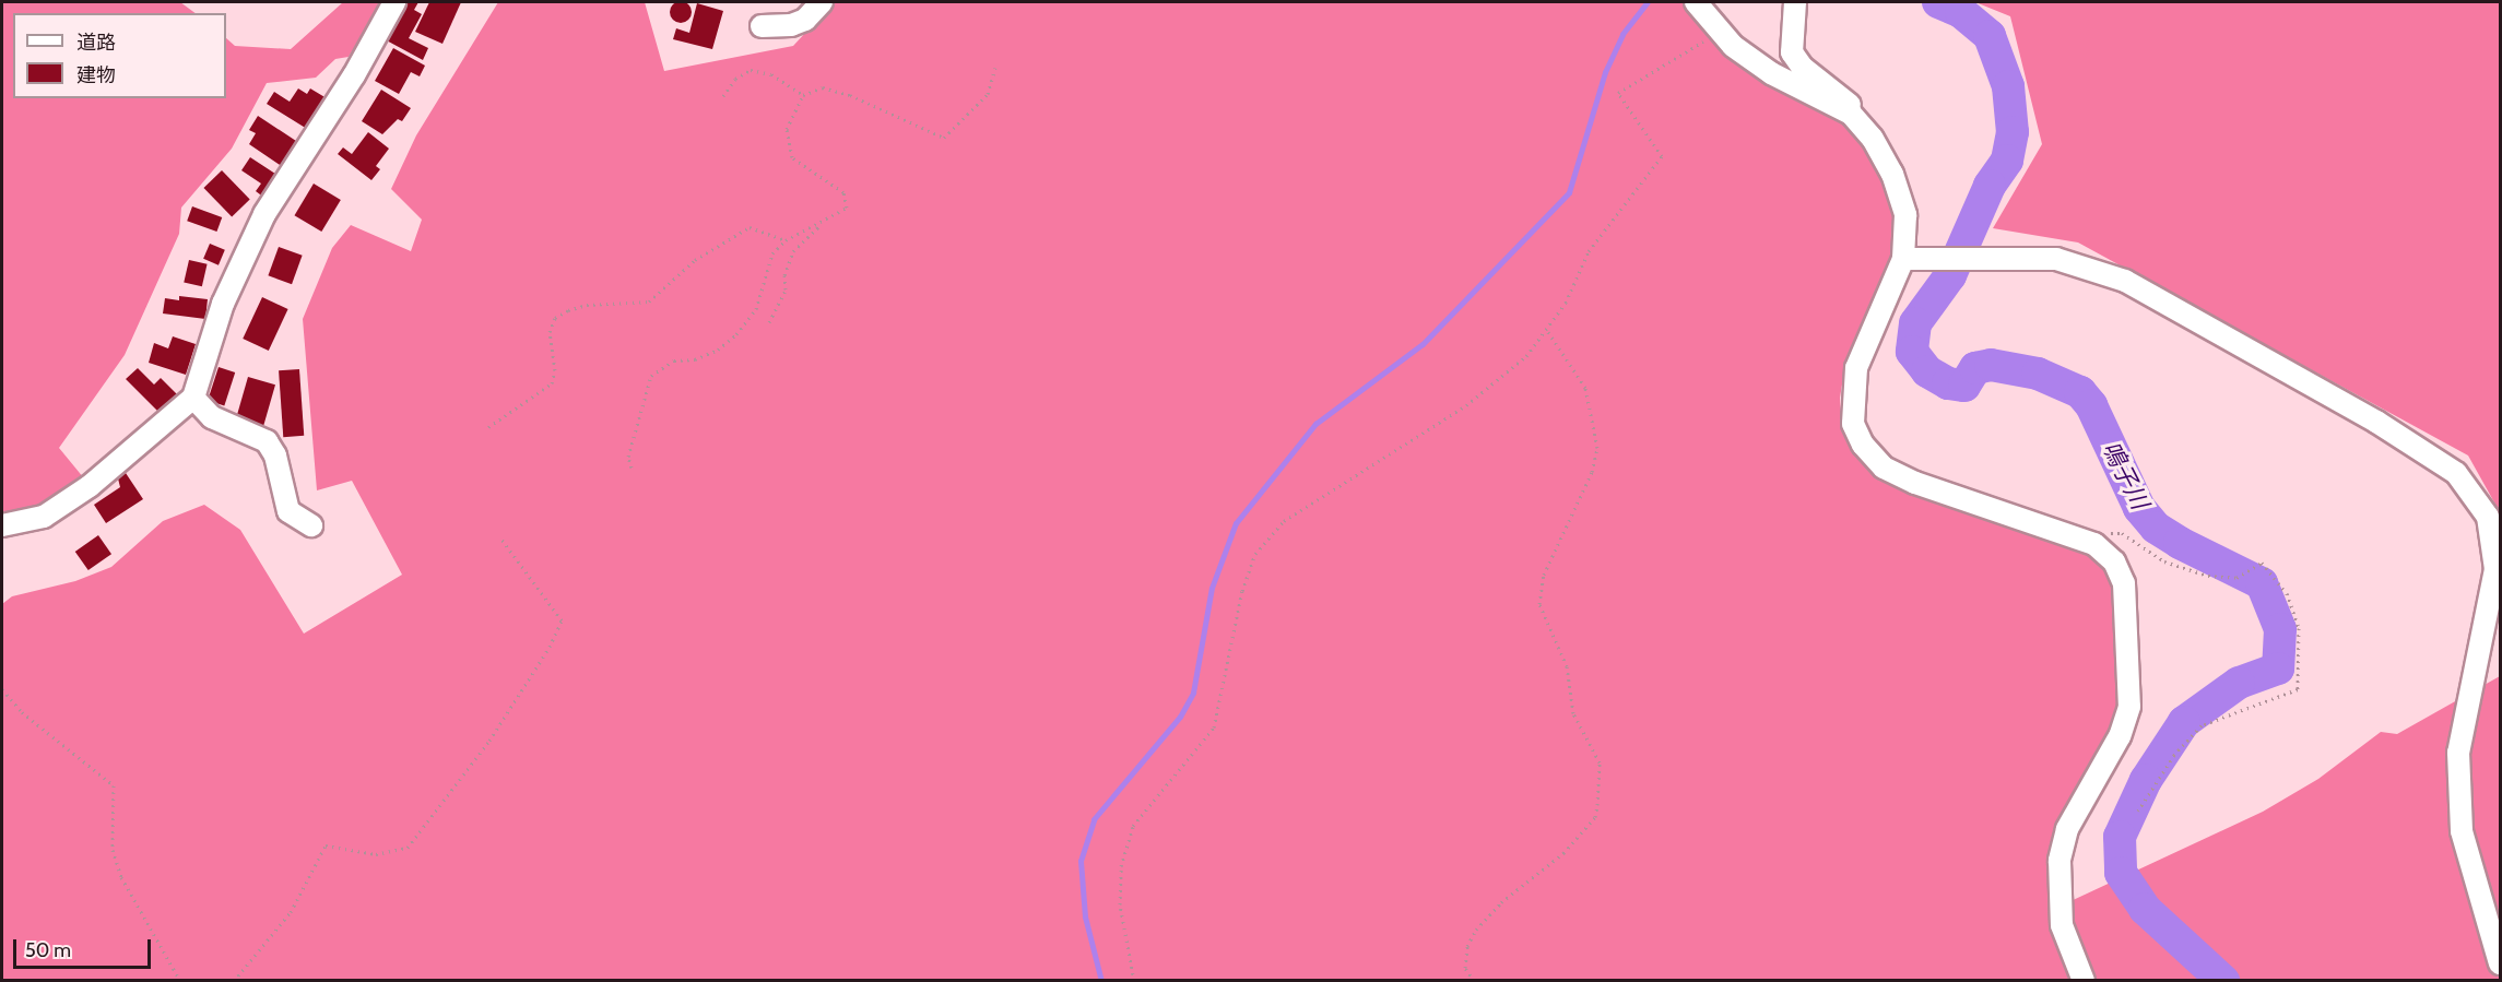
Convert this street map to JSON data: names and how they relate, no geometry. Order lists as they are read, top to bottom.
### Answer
{
  "water": ["鳴子川"],
  "legend": ["道路", "建物"],
  "scale_bar": "50 m"
}
